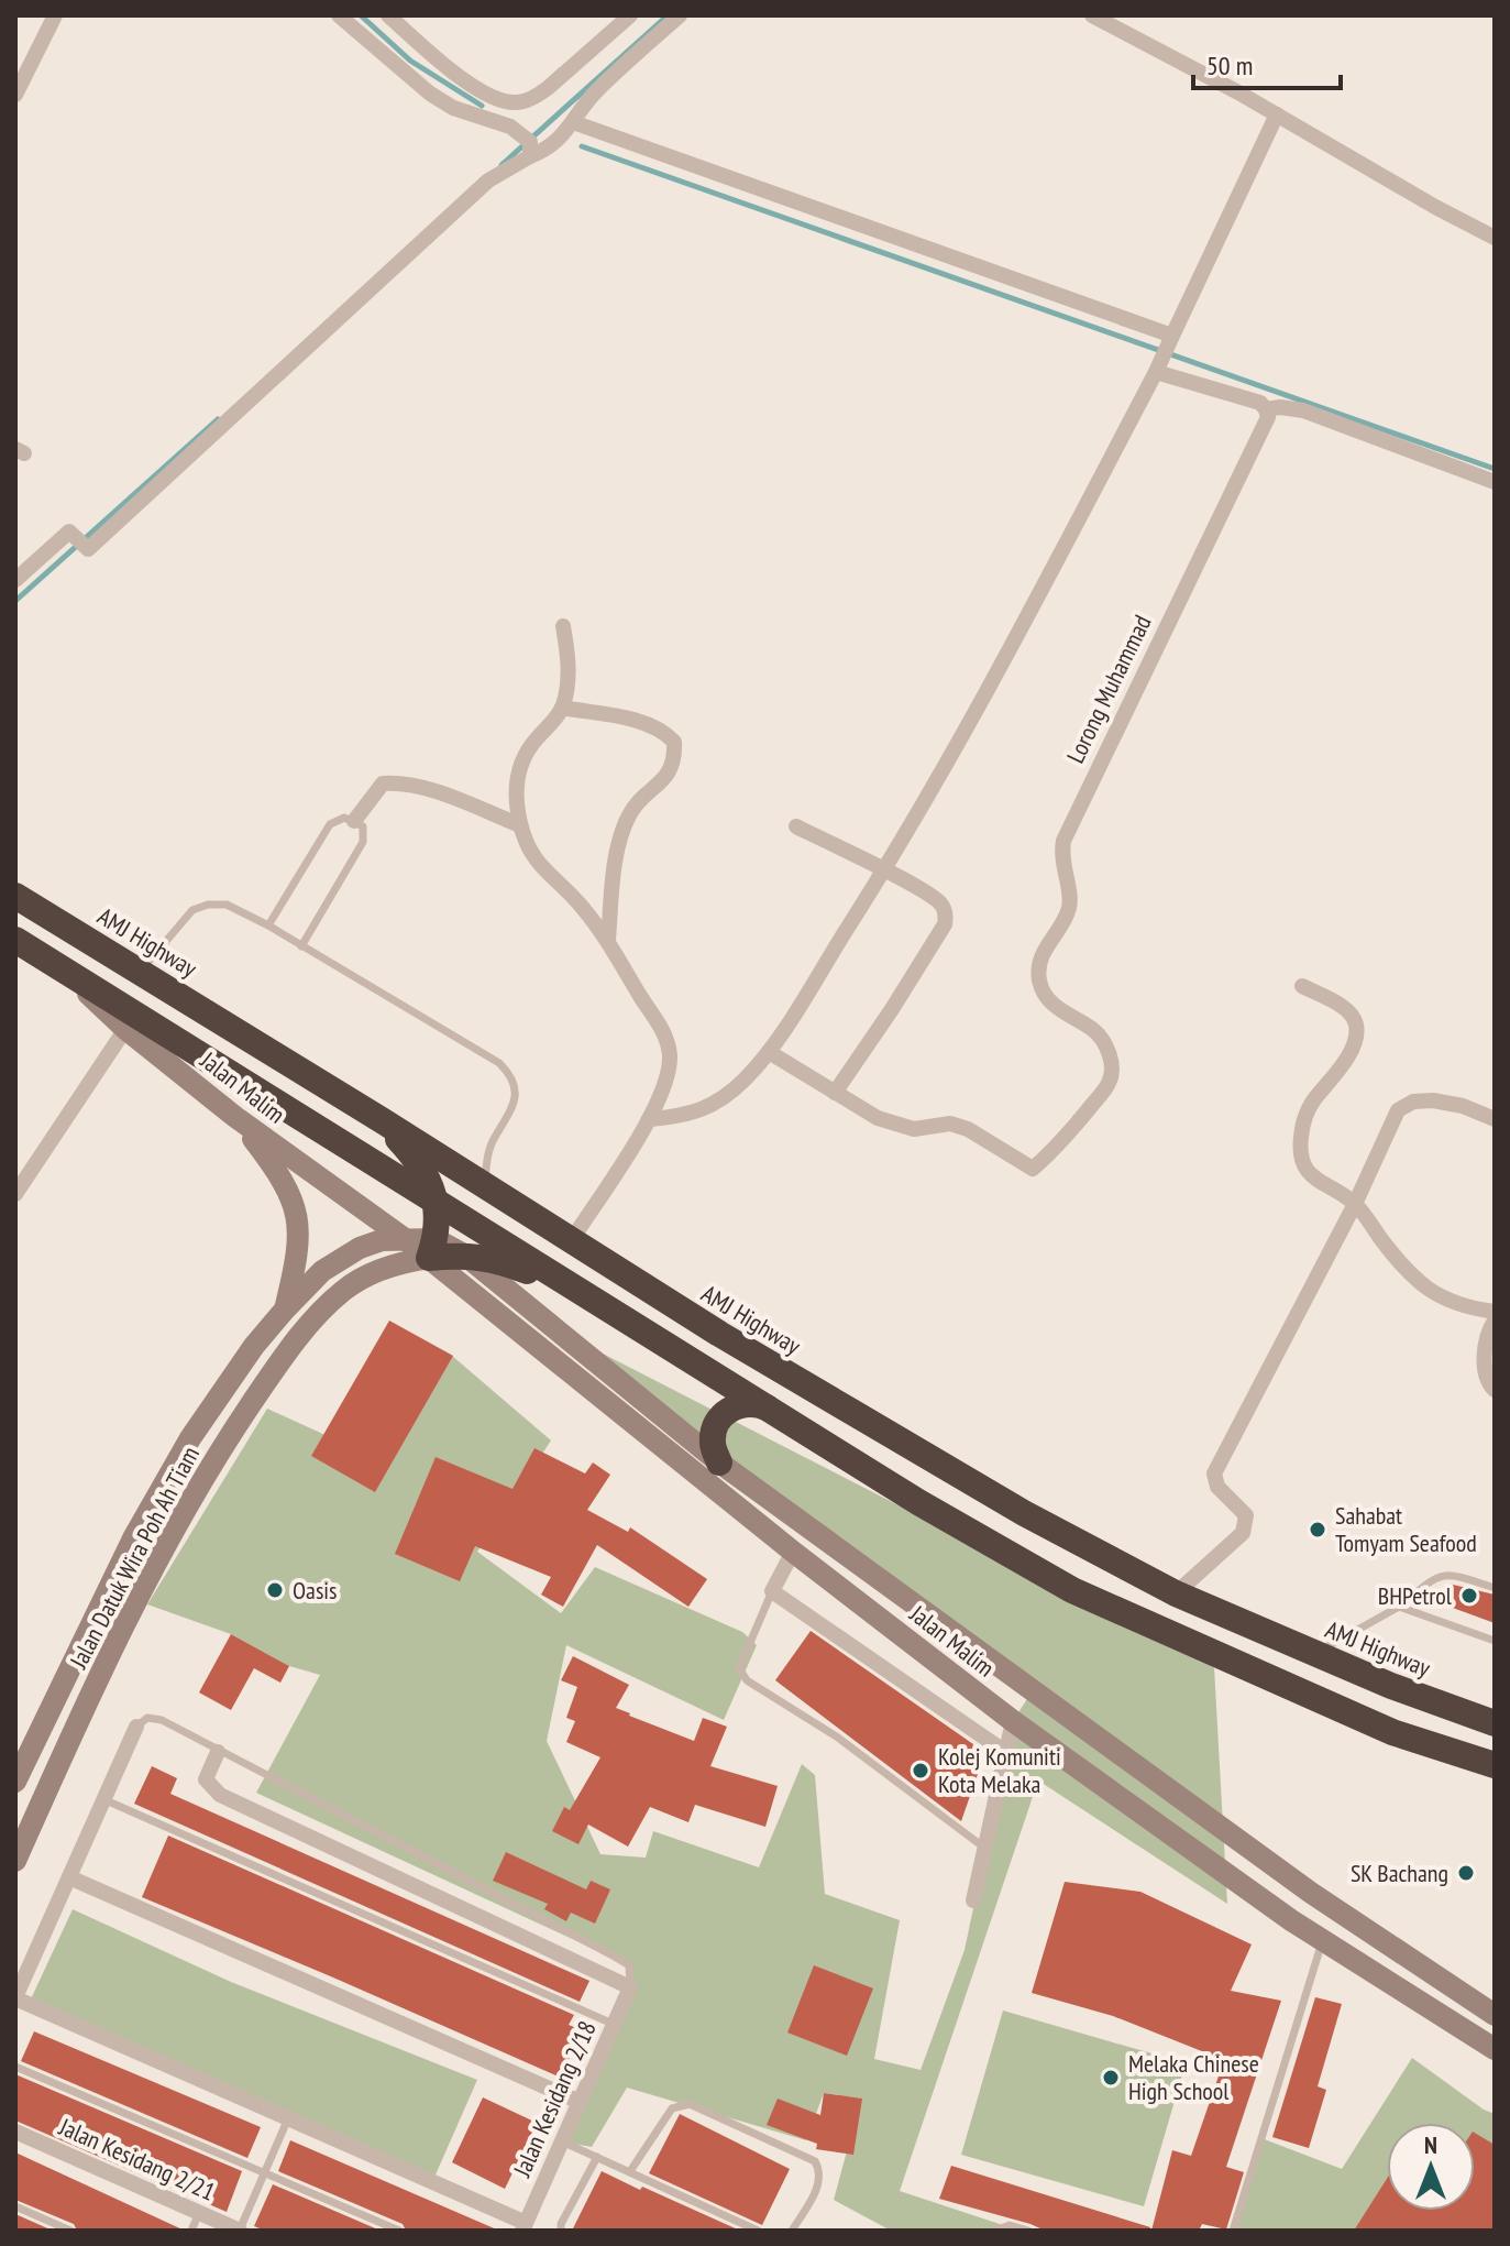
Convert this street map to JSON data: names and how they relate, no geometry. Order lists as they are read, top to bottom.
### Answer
{
  "streets": {
    "highway": ["AMJ Highway"],
    "main road": ["Jalan Malim", "Jalan Datuk Wira Poh Ah Tiam"],
    "street": ["Lorong Muhammad", "Jalan Kesidang 2/18", "Jalan Kesidang 2/21"]
  },
  "crossings": [
    ["Jalan Malim", "Jalan Datuk Wira Poh Ah Tiam"]
  ],
  "places": [
    "Sahabat Tomyam Seafood",
    "Oasis",
    "BHPetrol",
    "Kolej Komuniti Kota Melaka",
    "SK Bachang",
    "Melaka Chinese High School"
  ],
  "scale_bar": "50 m",
  "north": "top"
}
